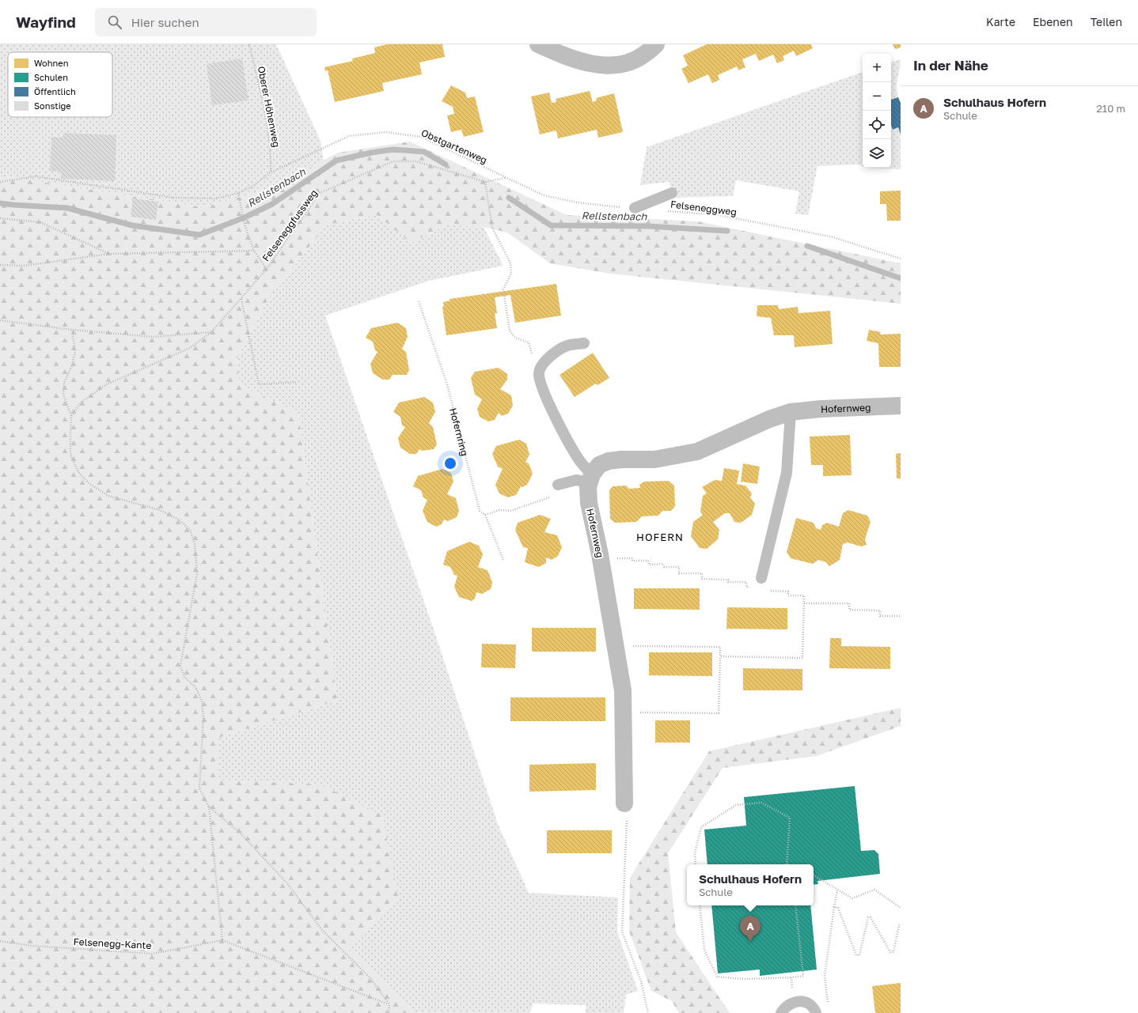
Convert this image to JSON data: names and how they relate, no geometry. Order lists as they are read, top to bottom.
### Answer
{
  "streets": {
    "street": ["Hofernweg"],
    "path": [
      "Oberer Höhenweg",
      "Obstgartenweg",
      "Felseneggweg",
      "Felseneggfussweg",
      "Hofernring",
      "Felsenegg-Kante"
    ]
  },
  "crossings": [
    ["Oberer Höhenweg", "Obstgartenweg"],
    ["Obstgartenweg", "Felseneggfussweg"]
  ],
  "districts": ["HOFERN"],
  "water": ["Rellstenbach"],
  "legend": [
    "Wohnen",
    "Schulen",
    "Öffentlich",
    "Sonstige"
  ],
  "page": {
    "header": "Wayfind",
    "search": "Hier suchen",
    "nav": ["Karte", "Ebenen", "Teilen"],
    "heading": "In der Nähe",
    "map_buttons": ["+", "−"],
    "list": [
      {
        "mark": "A",
        "name": "Schulhaus Hofern",
        "note": "Schule",
        "value": "210 m"
      }
    ],
    "popup": ["Schulhaus Hofern", "Schule"],
    "pins": "A"
  }
}
